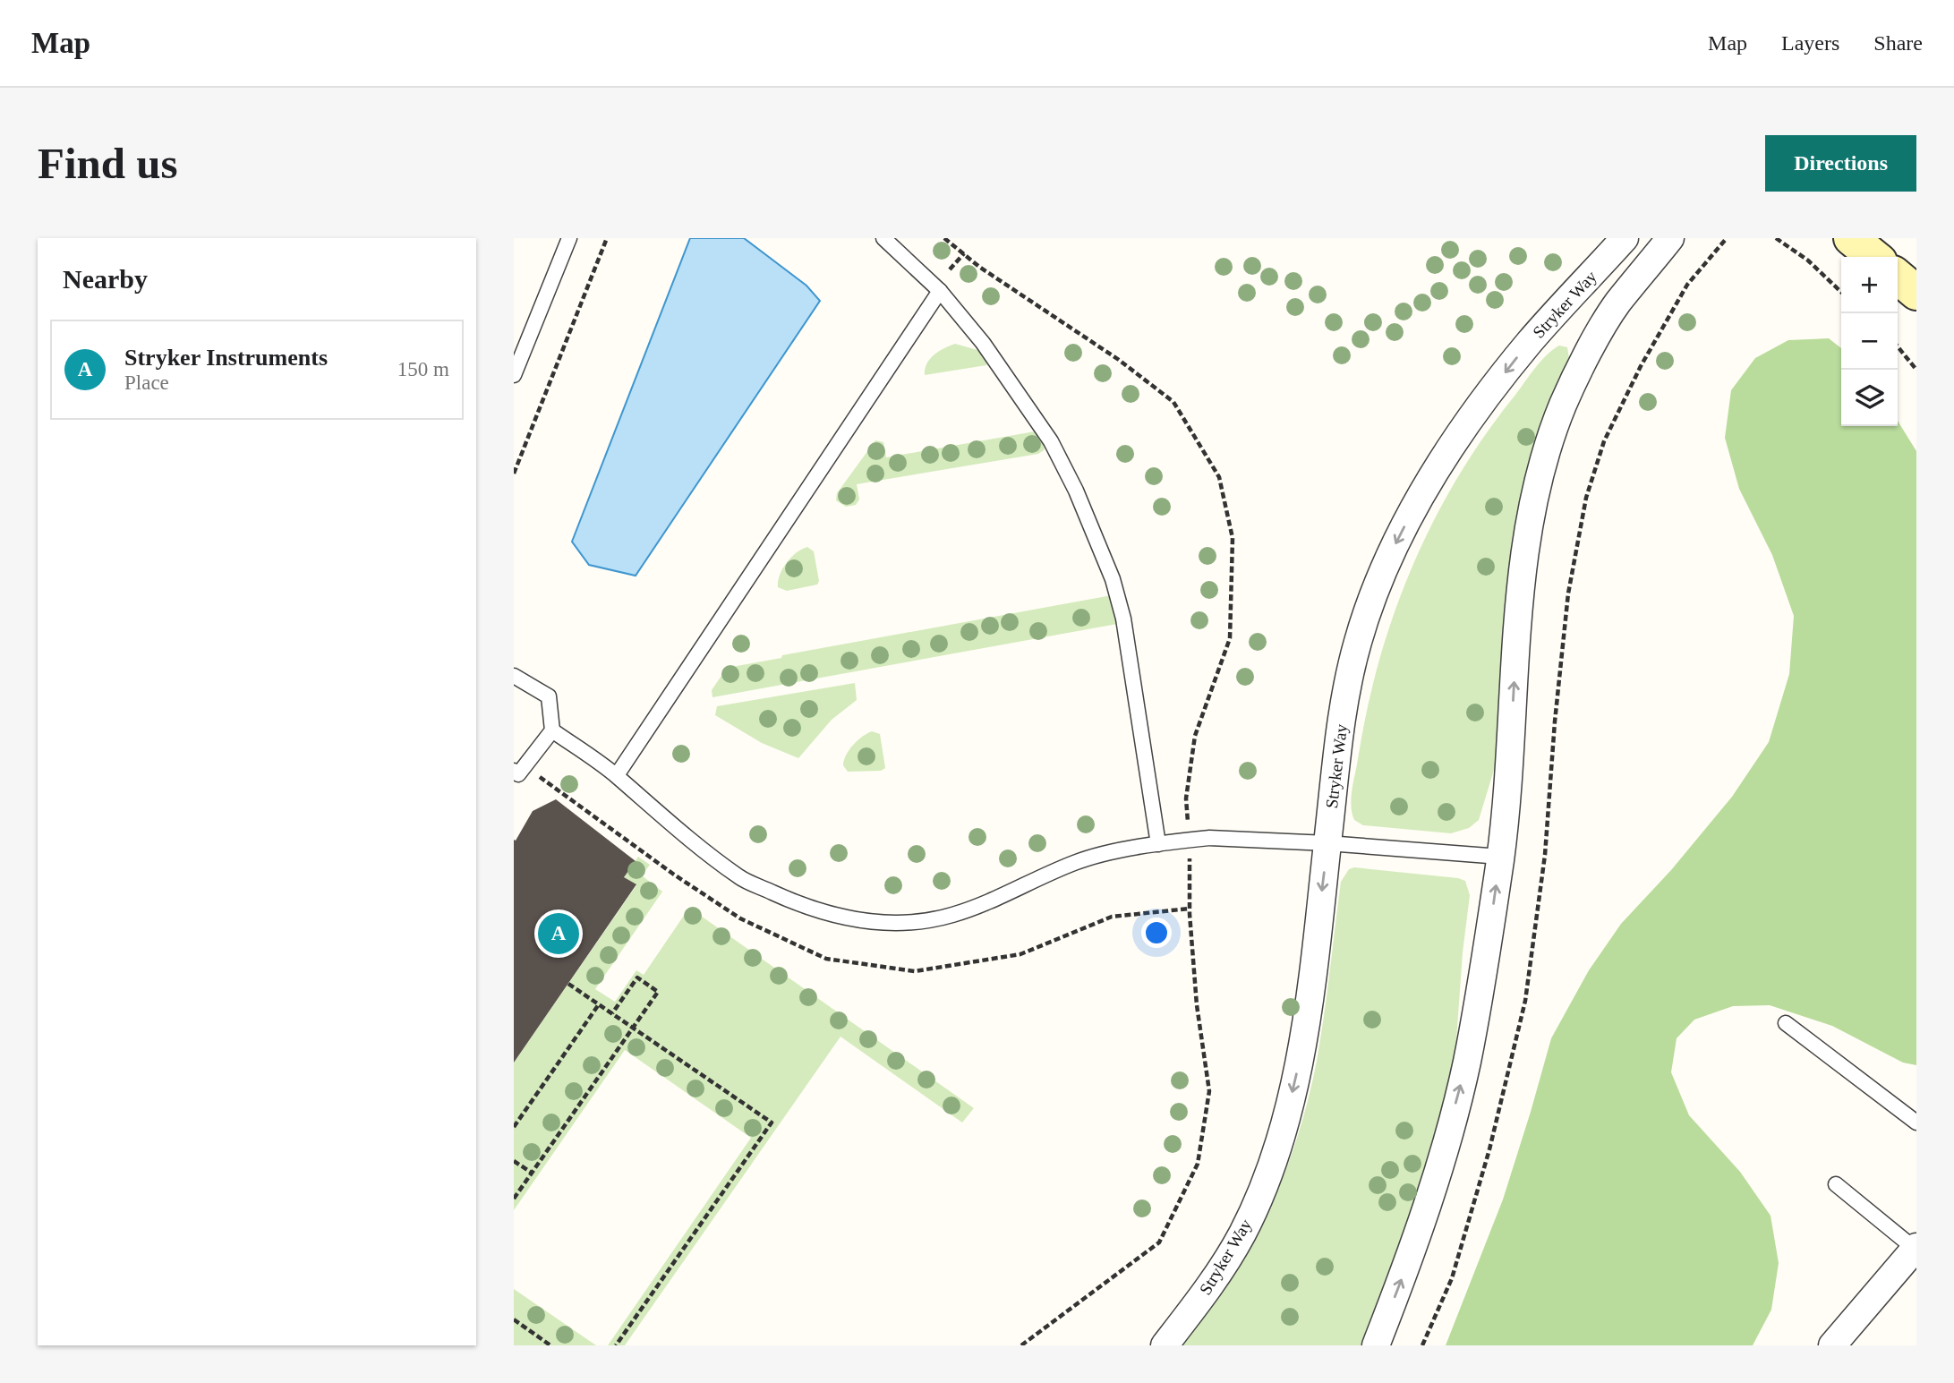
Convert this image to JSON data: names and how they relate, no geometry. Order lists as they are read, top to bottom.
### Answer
{
  "streets": {
    "street": ["Stryker Way"]
  },
  "page": {
    "header": "Map",
    "nav": ["Map", "Layers", "Share"],
    "buttons": "Directions",
    "title": "Find us",
    "heading": "Nearby",
    "map_buttons": ["+", "−"],
    "list": [
      {
        "mark": "A",
        "name": "Stryker Instruments",
        "note": "Place",
        "value": "150 m"
      }
    ],
    "pins": "A"
  }
}
